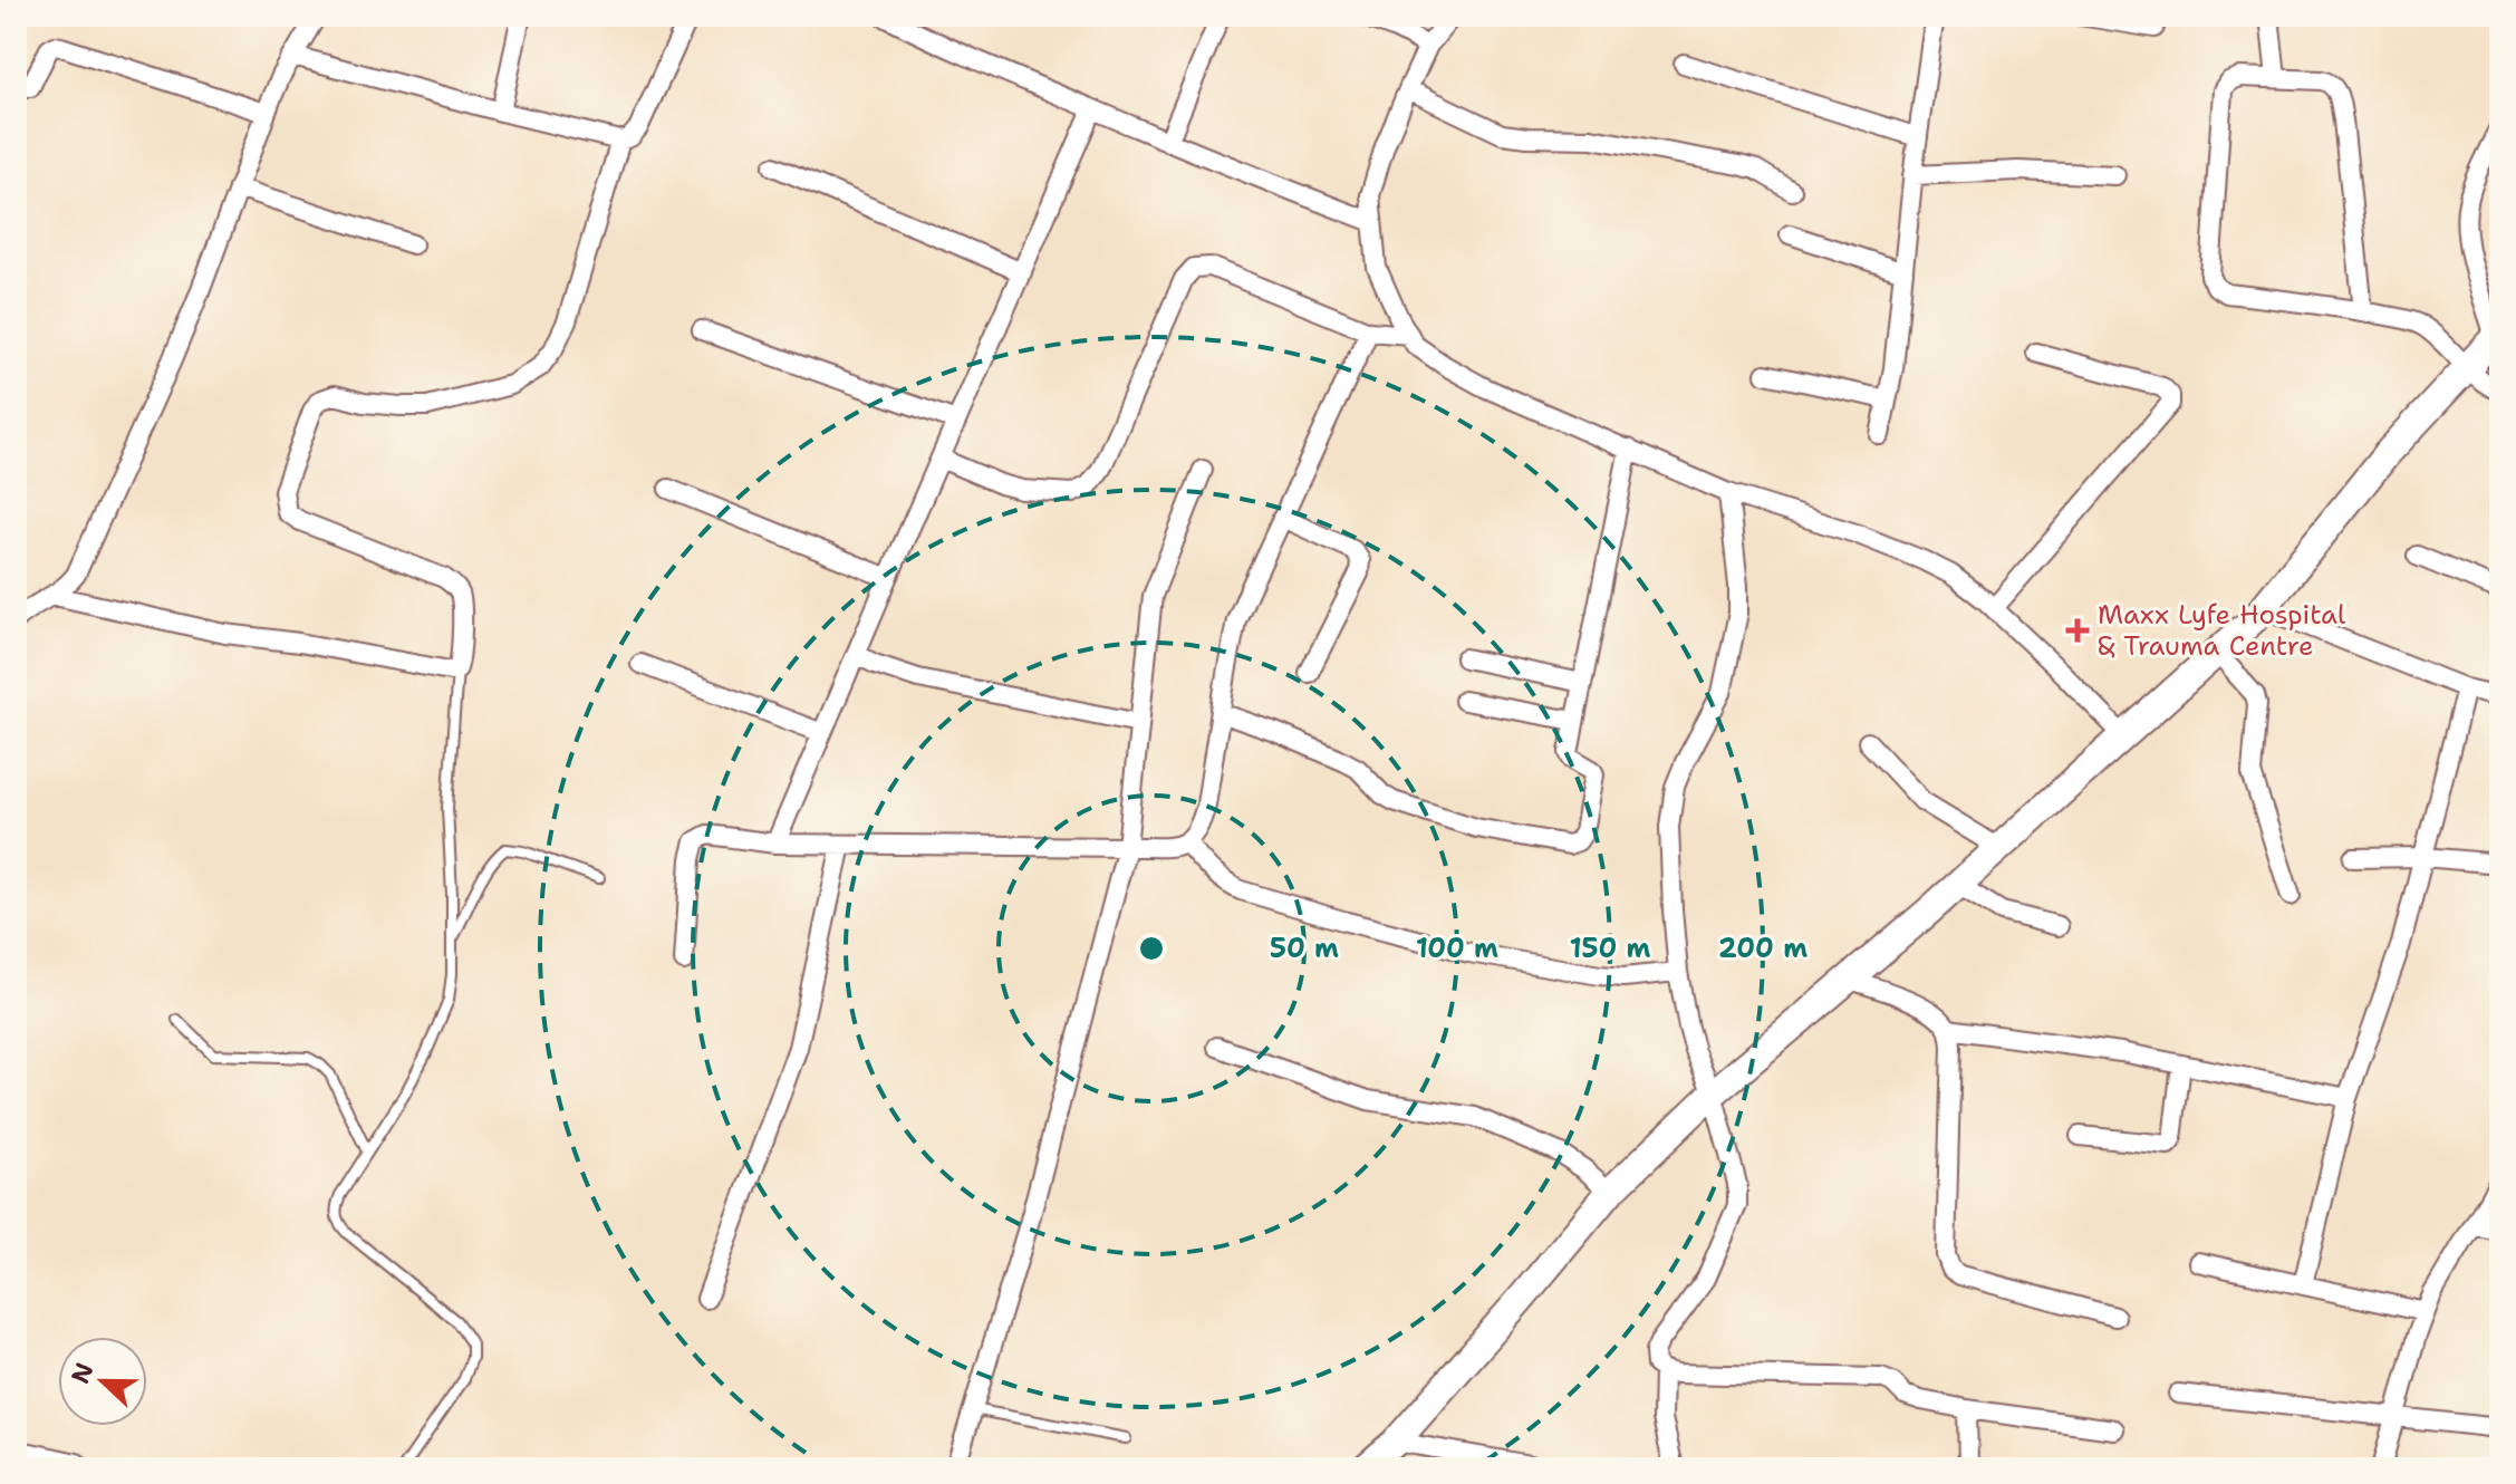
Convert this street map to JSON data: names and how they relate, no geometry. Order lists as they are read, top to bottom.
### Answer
{
  "places": {
    "health": ["Maxx Lyfe Hospital & Trauma Centre"]
  },
  "north": "left",
  "rings": [
    "50 m",
    "100 m",
    "150 m",
    "200 m"
  ]
}
